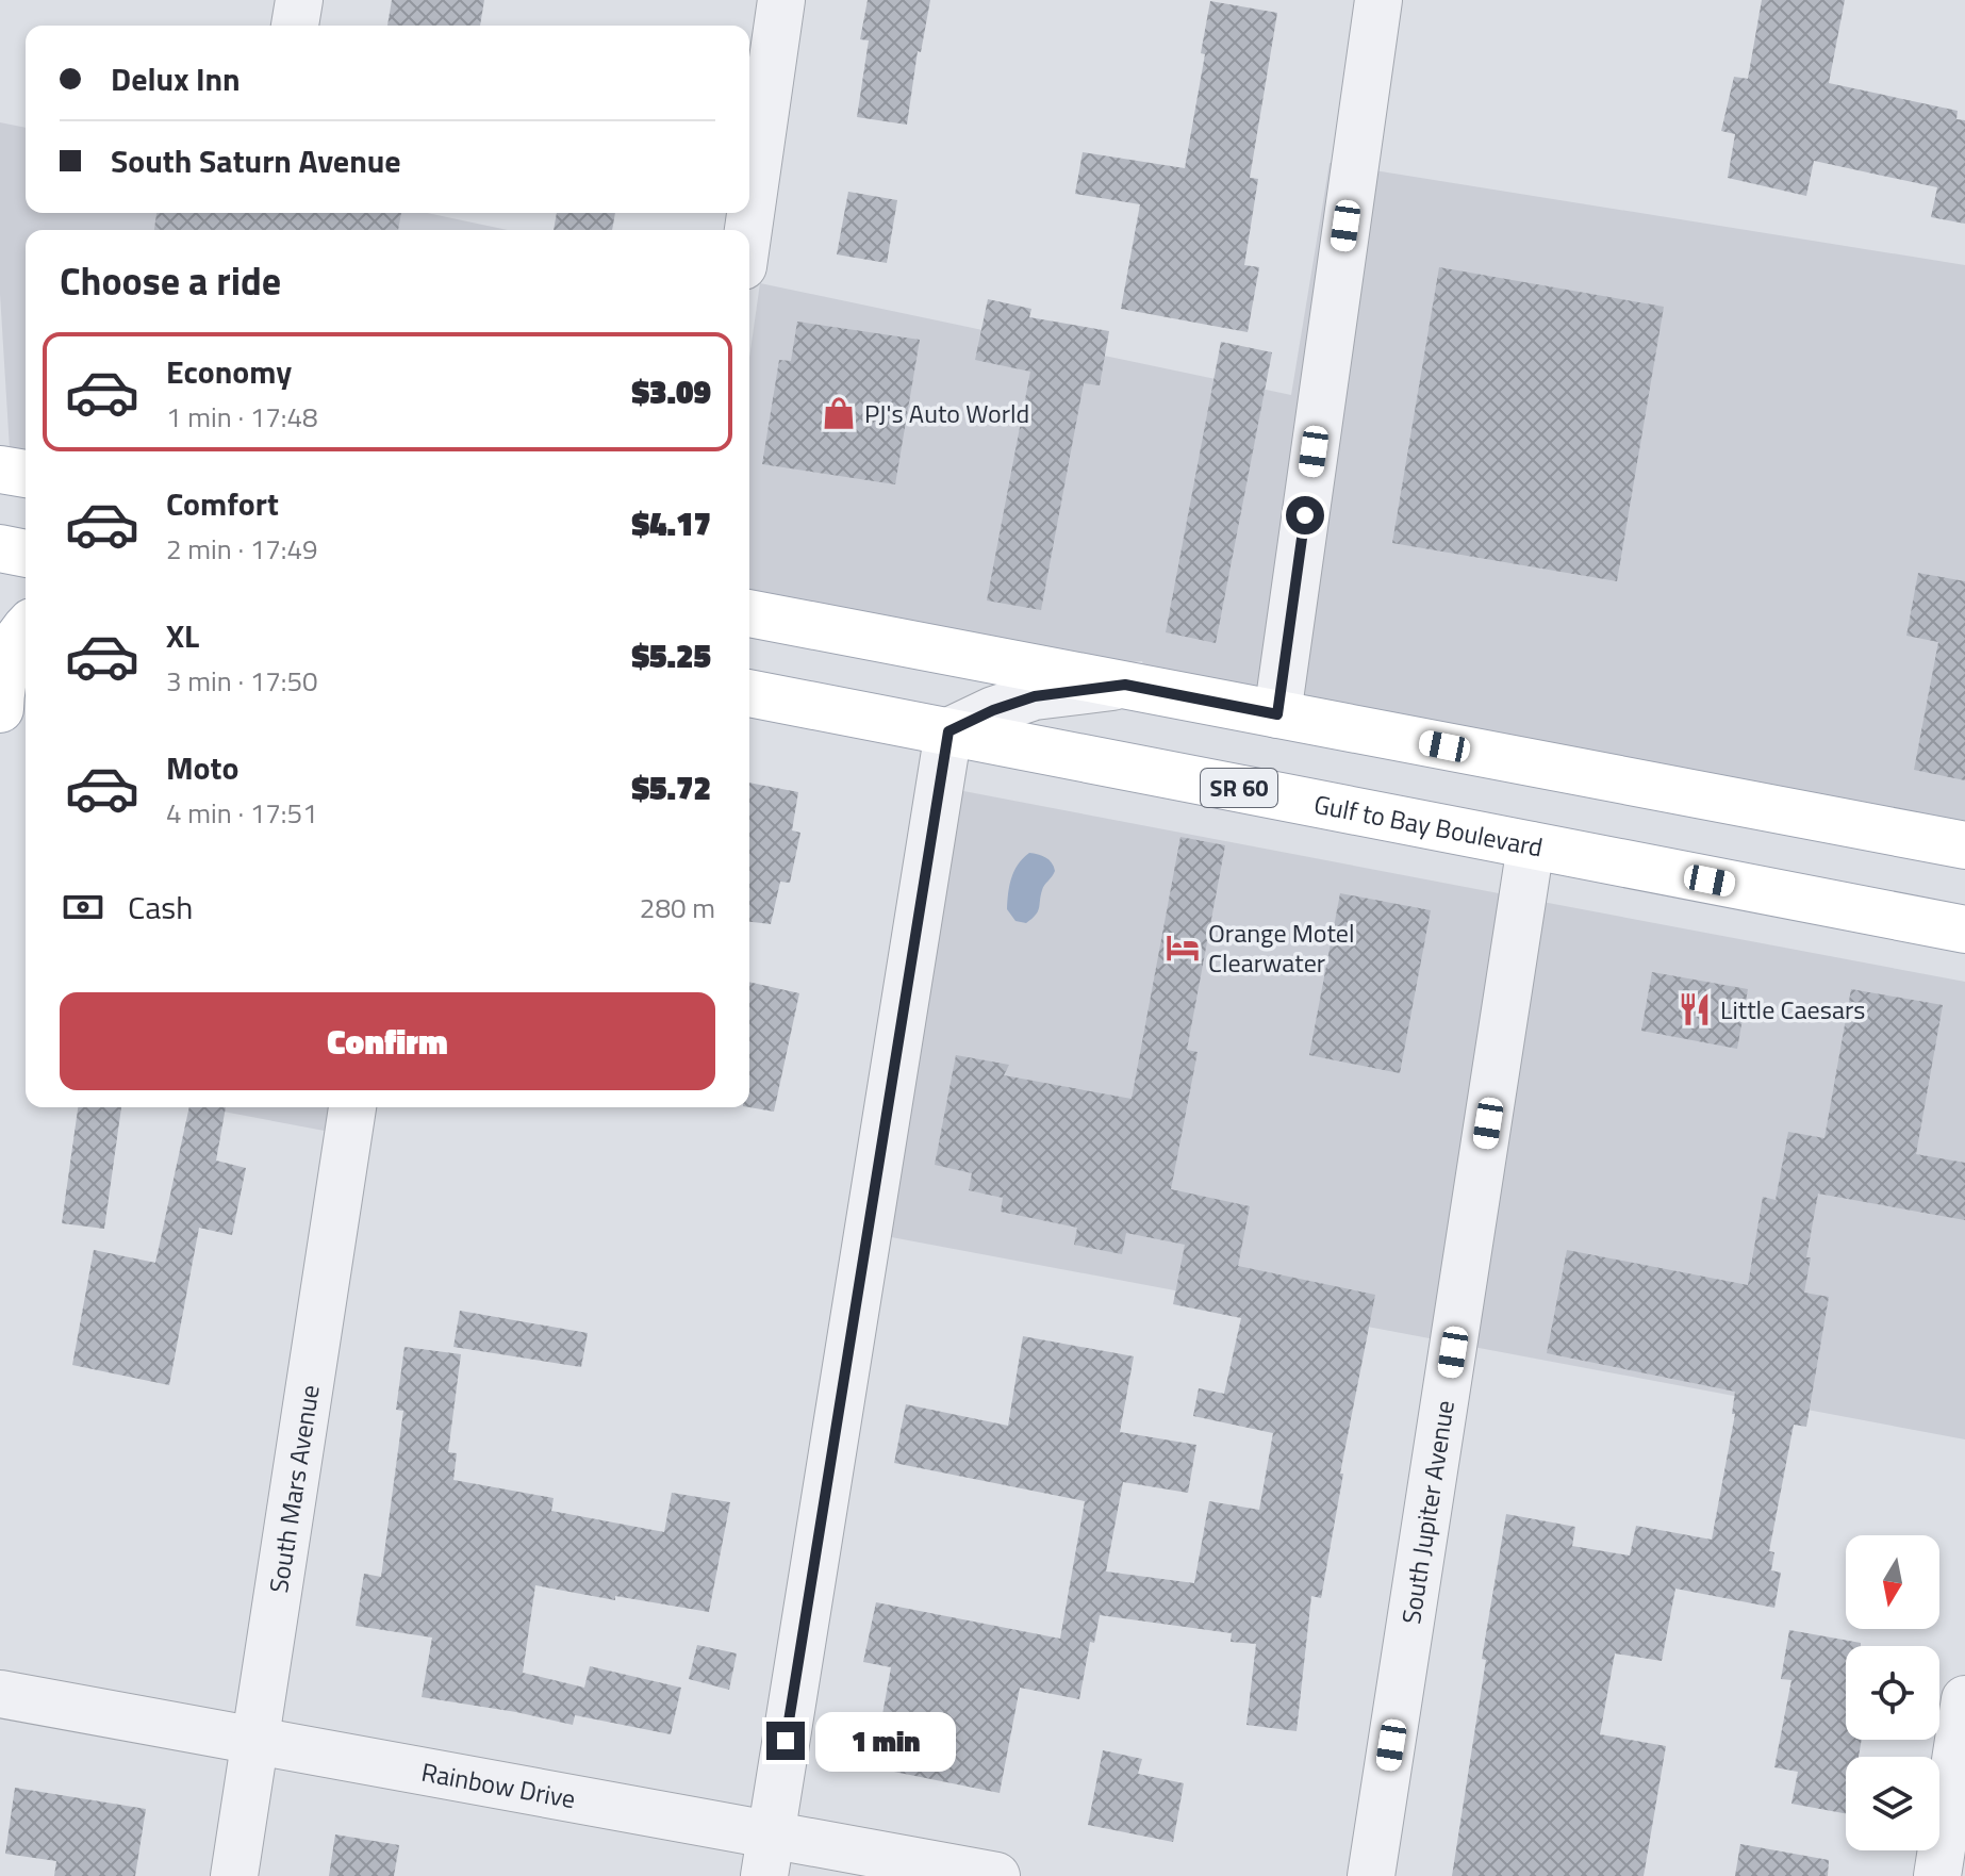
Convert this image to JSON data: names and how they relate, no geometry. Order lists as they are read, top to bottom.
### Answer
{
  "streets": {
    "main road": ["SR 60", "Gulf to Bay Boulevard"],
    "street": ["South Mars Avenue", "South Jupiter Avenue", "Rainbow Drive"]
  },
  "crossings": [
    ["Gulf to Bay Boulevard", "South Jupiter Avenue"],
    ["South Mars Avenue", "Rainbow Drive"]
  ],
  "places": {
    "shop": ["PJ's Auto World"],
    "hotel": ["Orange Motel Clearwater"],
    "restaurant": ["Little Caesars"]
  },
  "north": "bottom",
  "page": {
    "banner": ["Delux Inn", "South Saturn Avenue"],
    "heading": "Choose a ride",
    "list": [
      {
        "name": "Economy",
        "note": "1 min · 17:48",
        "value": "$3.09"
      },
      {
        "name": "Comfort",
        "note": "2 min · 17:49",
        "value": "$4.17"
      },
      {
        "name": "XL",
        "note": "3 min · 17:50",
        "value": "$5.25"
      },
      {
        "name": "Moto",
        "note": "4 min · 17:51",
        "value": "$5.72"
      }
    ],
    "pay": ["Cash", "280 m"],
    "buttons": "Confirm",
    "bubble": "1 min"
  }
}
